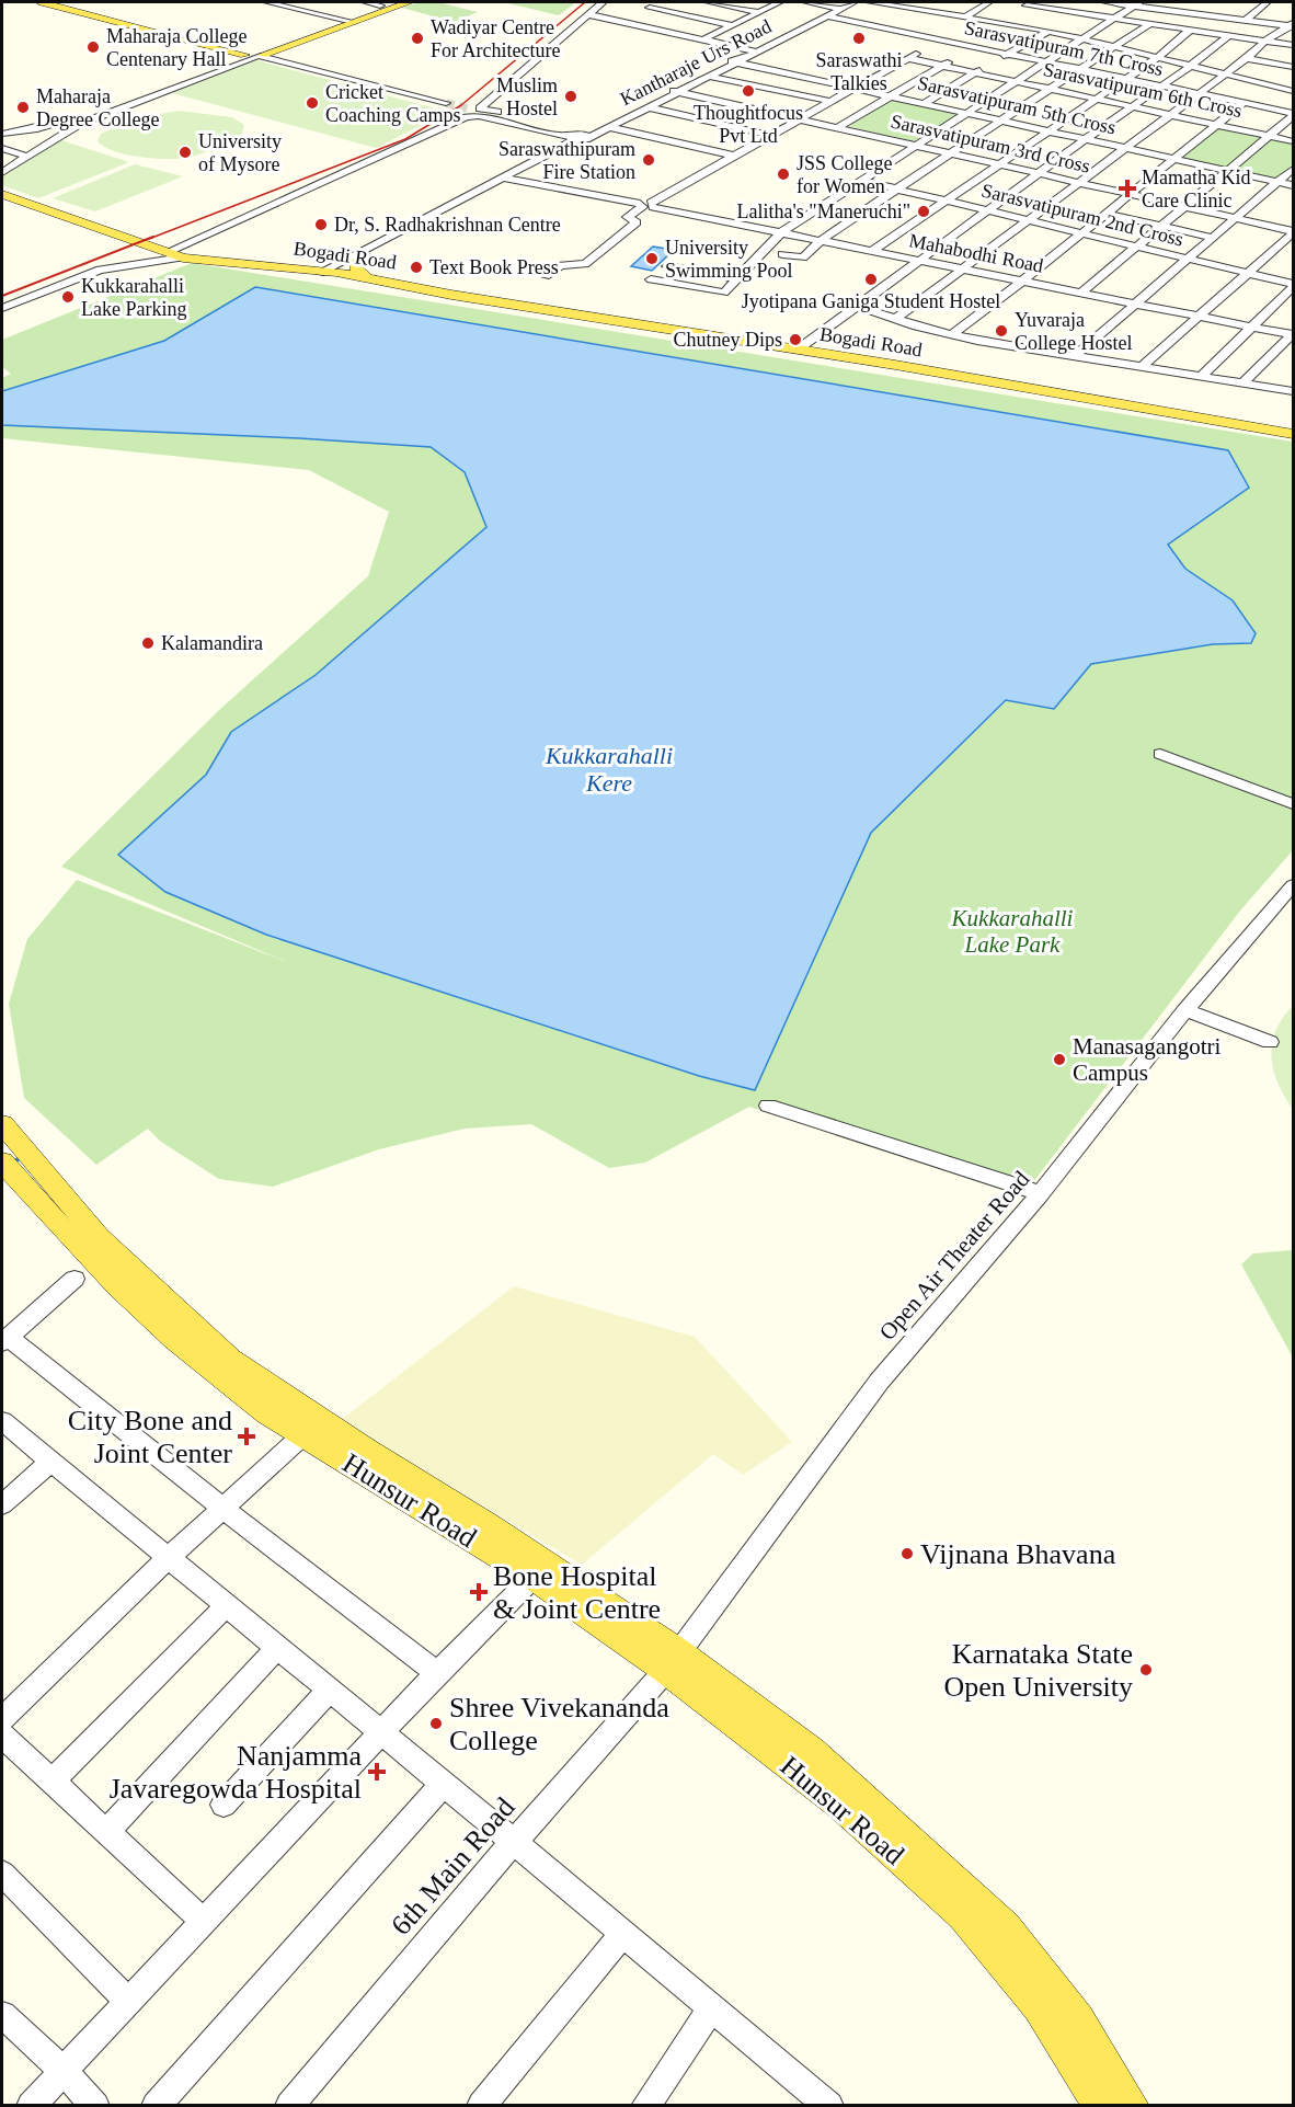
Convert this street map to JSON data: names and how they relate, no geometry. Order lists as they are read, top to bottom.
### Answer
{
  "streets": {
    "main road": ["Bogadi Road", "Hunsur Road"],
    "street": [
      "Sarasvatipuram 7th Cross",
      "Kantharaje Urs Road",
      "Sarasvatipuram 6th Cross",
      "Sarasvatipuram 5th Cross",
      "Sarasvatipuram 3rd Cross",
      "Sarasvatipuram 2nd Cross",
      "Mahabodhi Road",
      "Open Air Theater Road",
      "6th Main Road"
    ]
  },
  "crossings": [
    ["Sarasvatipuram 7th Cross", "Kantharaje Urs Road"],
    ["Kantharaje Urs Road", "Sarasvatipuram 5th Cross"],
    ["Kantharaje Urs Road", "Sarasvatipuram 3rd Cross"],
    ["Kantharaje Urs Road", "Mahabodhi Road"],
    ["Kantharaje Urs Road", "Bogadi Road"],
    ["Open Air Theater Road", "Hunsur Road"],
    ["Open Air Theater Road", "6th Main Road"],
    ["Hunsur Road", "6th Main Road"]
  ],
  "water": ["Kukkarahalli Kere"],
  "parks": ["Kukkarahalli Lake Park"],
  "places": {
    "other": [
      "Wadiyar Centre For Architecture",
      "Saraswathi Talkies",
      "Maharaja College Centenary Hall",
      "Thoughtfocus Pvt Ltd",
      "Muslim Hostel",
      "Cricket Coaching Camps",
      "Maharaja Degree College",
      "University of Mysore",
      "Saraswathipuram Fire Station",
      "JSS College for Women",
      "Lalitha's \"Maneruchi\"",
      "Dr, S. Radhakrishnan Centre",
      "University Swimming Pool",
      "Text Book Press",
      "Jyotipana Ganiga Student Hostel",
      "Kukkarahalli Lake Parking",
      "Yuvaraja College Hostel",
      "Chutney Dips",
      "Kalamandira",
      "Manasagangotri Campus",
      "Vijnana Bhavana",
      "Karnataka State Open University",
      "Shree Vivekananda College"
    ],
    "health": [
      "Mamatha Kid Care Clinic",
      "City Bone and Joint Center",
      "Bone Hospital & Joint Centre",
      "Nanjamma Javaregowda Hospital"
    ]
  }
}
